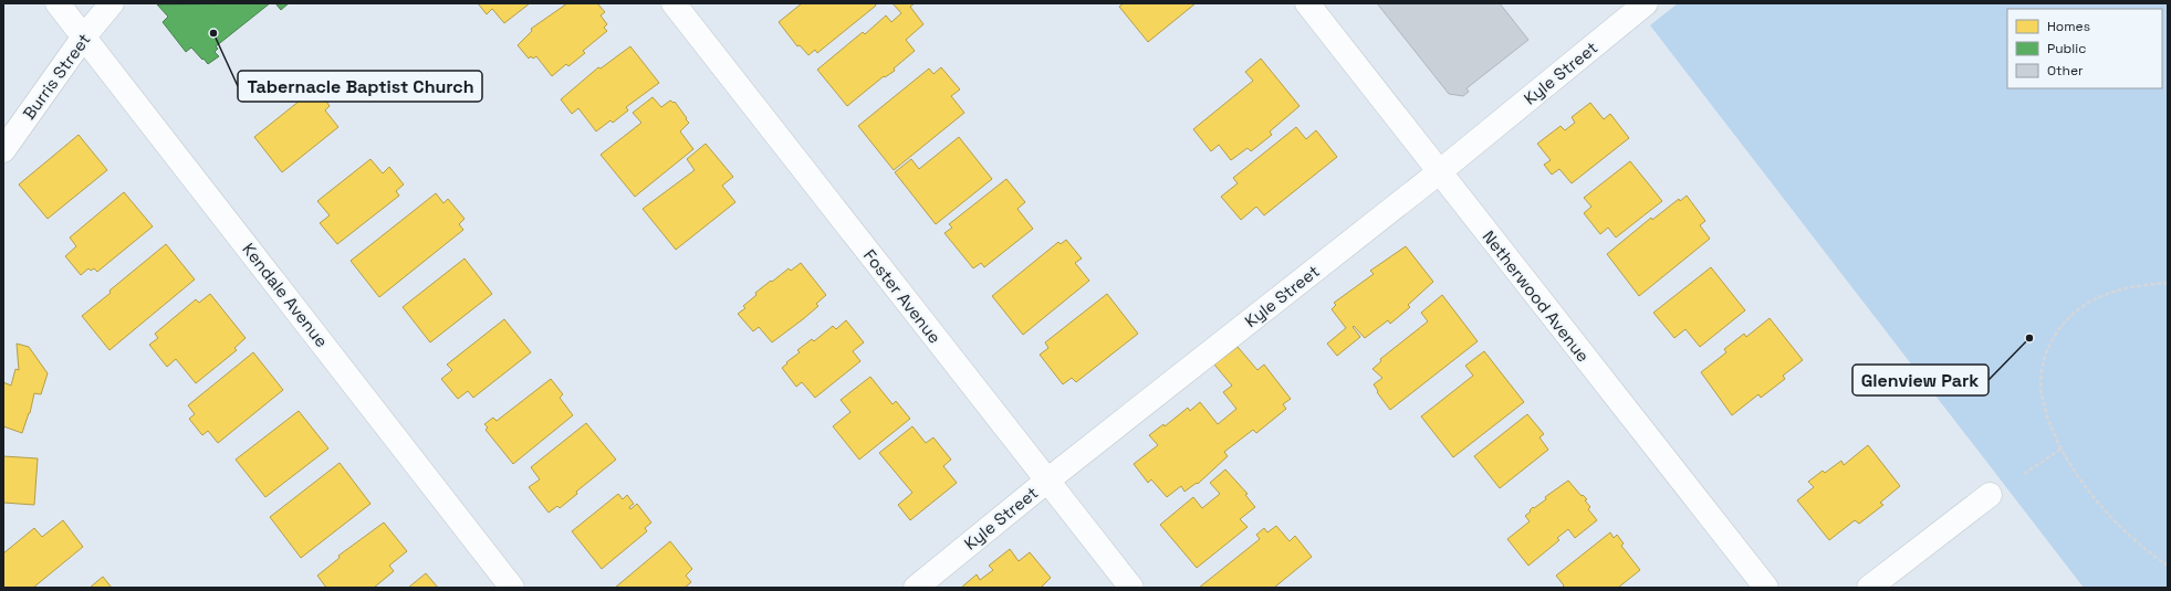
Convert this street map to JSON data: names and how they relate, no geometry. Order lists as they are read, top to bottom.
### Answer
{
  "streets": {
    "street": [
      "Kyle Street",
      "Burris Street",
      "Kendale Avenue",
      "Foster Avenue",
      "Netherwood Avenue"
    ]
  },
  "crossings": [
    ["Kyle Street", "Foster Avenue"],
    ["Kyle Street", "Netherwood Avenue"],
    ["Burris Street", "Kendale Avenue"]
  ],
  "places": ["Tabernacle Baptist Church", "Glenview Park"],
  "legend": ["Homes", "Public", "Other"]
}
